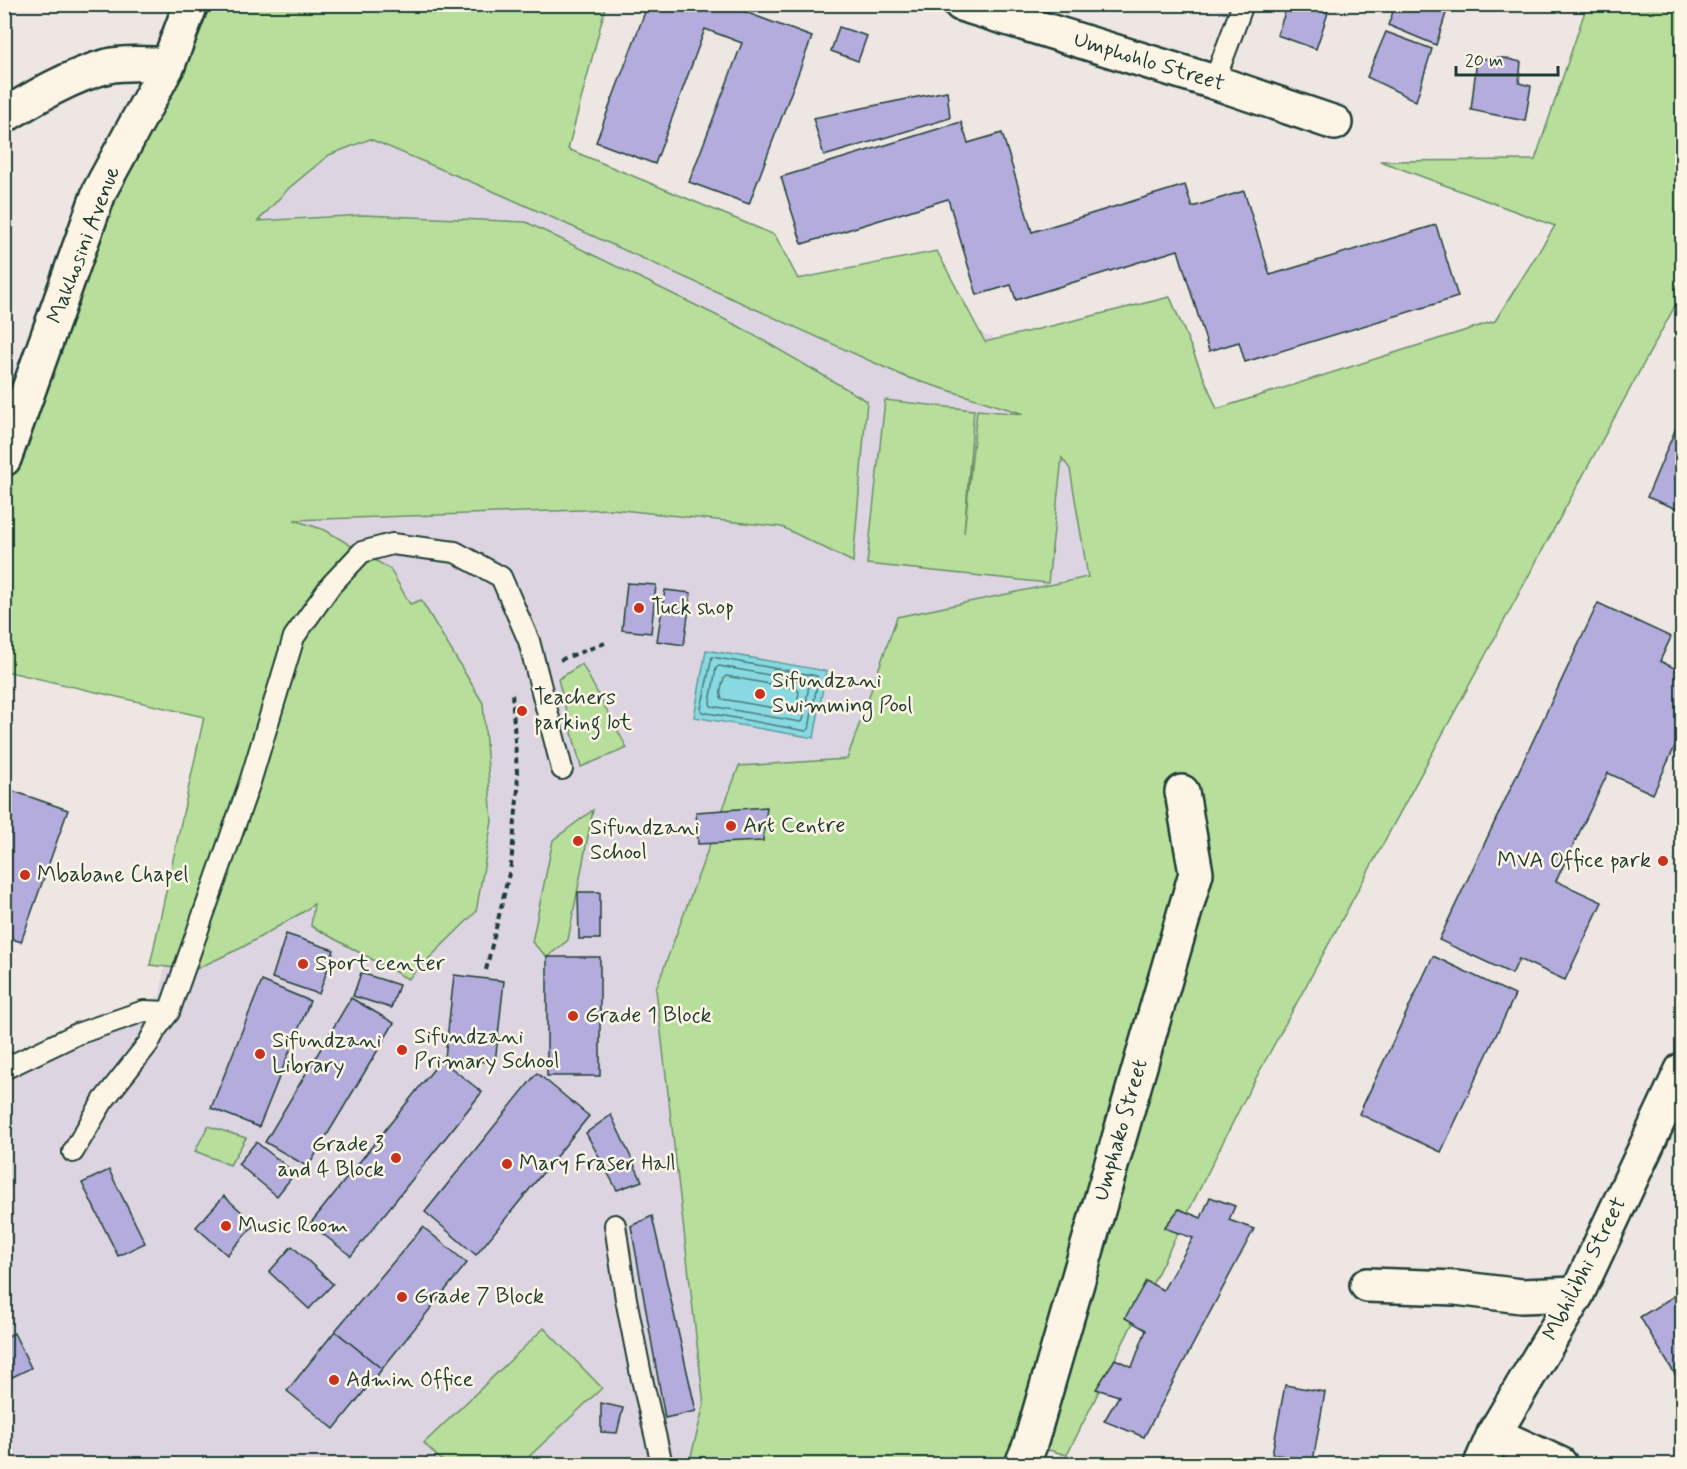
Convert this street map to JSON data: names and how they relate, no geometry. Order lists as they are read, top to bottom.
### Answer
{
  "streets": {
    "street": [
      "Umphohlo Street",
      "Makhosini Avenue",
      "Umphako Street",
      "Mbhilibhi Street"
    ]
  },
  "places": [
    "Tuck shop",
    "Sifundzani Swimming Pool",
    "Teachers parking lot",
    "Art Centre",
    "Sifundzani School",
    "MVA Office park",
    "Mbabane Chapel",
    "Sport center",
    "Grade 1 Block",
    "Sifundzani Primary School",
    "Sifundzani Library",
    "Grade 3 and 4 Block",
    "Mary Fraser Hall",
    "Music Room",
    "Grade 7 Block",
    "Admin Office"
  ],
  "scale_bar": "20 m"
}
